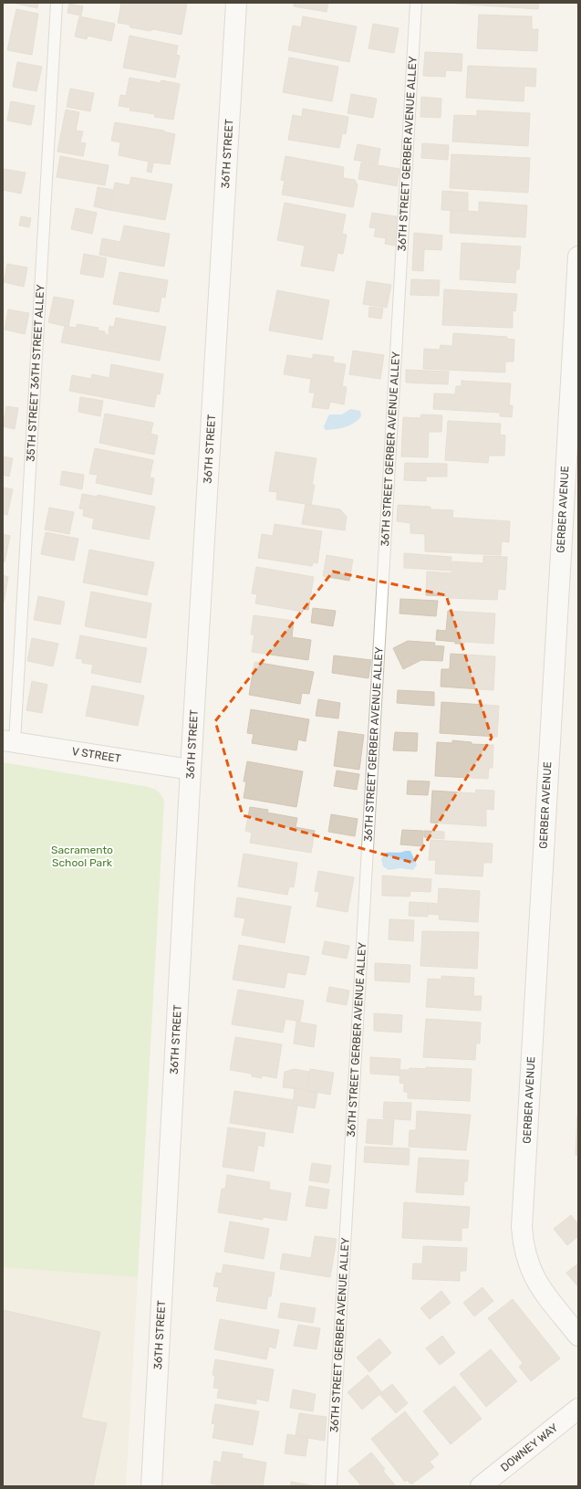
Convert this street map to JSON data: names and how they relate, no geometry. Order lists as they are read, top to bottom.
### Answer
{
  "streets": {
    "street": [
      "36TH STREET",
      "GERBER AVENUE",
      "V STREET",
      "DOWNEY WAY"
    ],
    "lane": ["36TH STREET GERBER AVENUE ALLEY", "35TH STREET 36TH STREET ALLEY"]
  },
  "crossings": [
    ["36TH STREET", "V STREET"],
    ["35TH STREET 36TH STREET ALLEY", "V STREET"]
  ],
  "parks": ["Sacramento School Park"]
}
